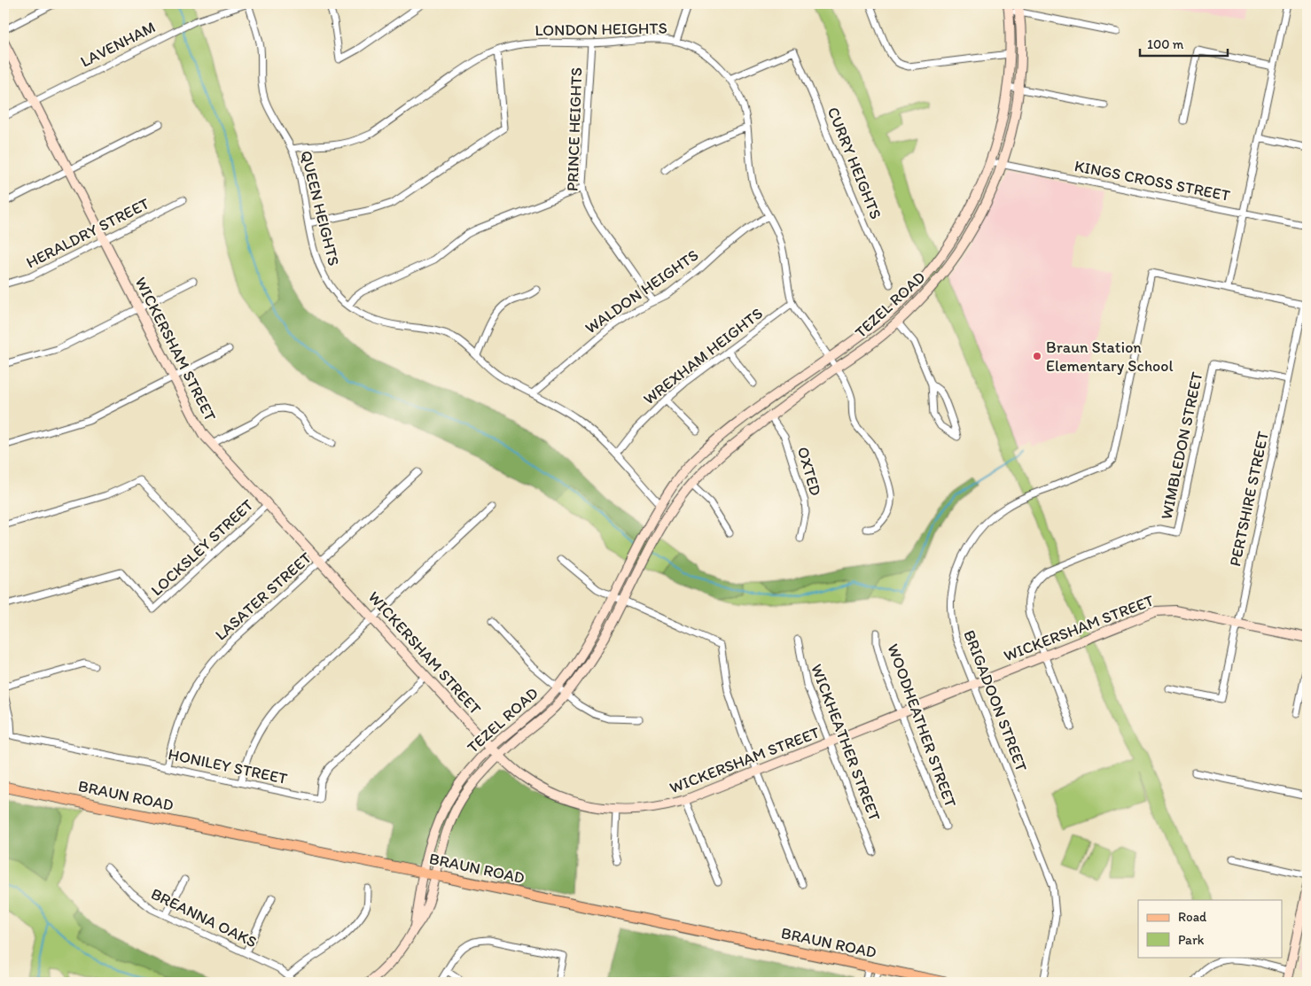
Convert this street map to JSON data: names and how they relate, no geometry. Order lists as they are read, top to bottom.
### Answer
{
  "streets": {
    "main road": ["TEZEL ROAD", "WICKERSHAM STREET", "BRAUN ROAD"],
    "street": [
      "LONDON HEIGHTS",
      "LAVENHAM",
      "PRINCE HEIGHTS",
      "CURRY HEIGHTS",
      "KINGS CROSS STREET",
      "QUEEN HEIGHTS",
      "HERALDRY STREET",
      "WALDON HEIGHTS",
      "WREXHAM HEIGHTS",
      "WIMBLEDON STREET",
      "OXTED",
      "PERTSHIRE STREET",
      "LOCKSLEY STREET",
      "LASATER STREET",
      "BRIGADOON STREET",
      "WOODHEATHER STREET",
      "WICKHEATHER STREET",
      "HONILEY STREET",
      "BREANNA OAKS"
    ]
  },
  "crossings": [
    ["LONDON HEIGHTS", "PRINCE HEIGHTS"],
    ["LONDON HEIGHTS", "CURRY HEIGHTS"],
    ["LONDON HEIGHTS", "QUEEN HEIGHTS"],
    ["LONDON HEIGHTS", "WALDON HEIGHTS"],
    ["LONDON HEIGHTS", "TEZEL ROAD"],
    ["LONDON HEIGHTS", "WREXHAM HEIGHTS"],
    ["LAVENHAM", "QUEEN HEIGHTS"],
    ["LAVENHAM", "WICKERSHAM STREET"],
    ["PRINCE HEIGHTS", "WALDON HEIGHTS"],
    ["KINGS CROSS STREET", "TEZEL ROAD"],
    ["QUEEN HEIGHTS", "WALDON HEIGHTS"],
    ["QUEEN HEIGHTS", "TEZEL ROAD"],
    ["QUEEN HEIGHTS", "WREXHAM HEIGHTS"],
    ["HERALDRY STREET", "WICKERSHAM STREET"],
    ["TEZEL ROAD", "WICKERSHAM STREET"],
    ["TEZEL ROAD", "OXTED"],
    ["TEZEL ROAD", "BRAUN ROAD"],
    ["WICKERSHAM STREET", "WIMBLEDON STREET"],
    ["WICKERSHAM STREET", "PERTSHIRE STREET"],
    ["WICKERSHAM STREET", "LOCKSLEY STREET"],
    ["WICKERSHAM STREET", "LASATER STREET"],
    ["WICKERSHAM STREET", "BRIGADOON STREET"],
    ["WICKERSHAM STREET", "WOODHEATHER STREET"],
    ["WICKERSHAM STREET", "WICKHEATHER STREET"],
    ["WICKERSHAM STREET", "HONILEY STREET"],
    ["WIMBLEDON STREET", "PERTSHIRE STREET"],
    ["PERTSHIRE STREET", "BRIGADOON STREET"],
    ["LASATER STREET", "HONILEY STREET"]
  ],
  "places": ["Braun Station Elementary School"],
  "legend": ["Road", "Park"],
  "scale_bar": "100 m"
}
